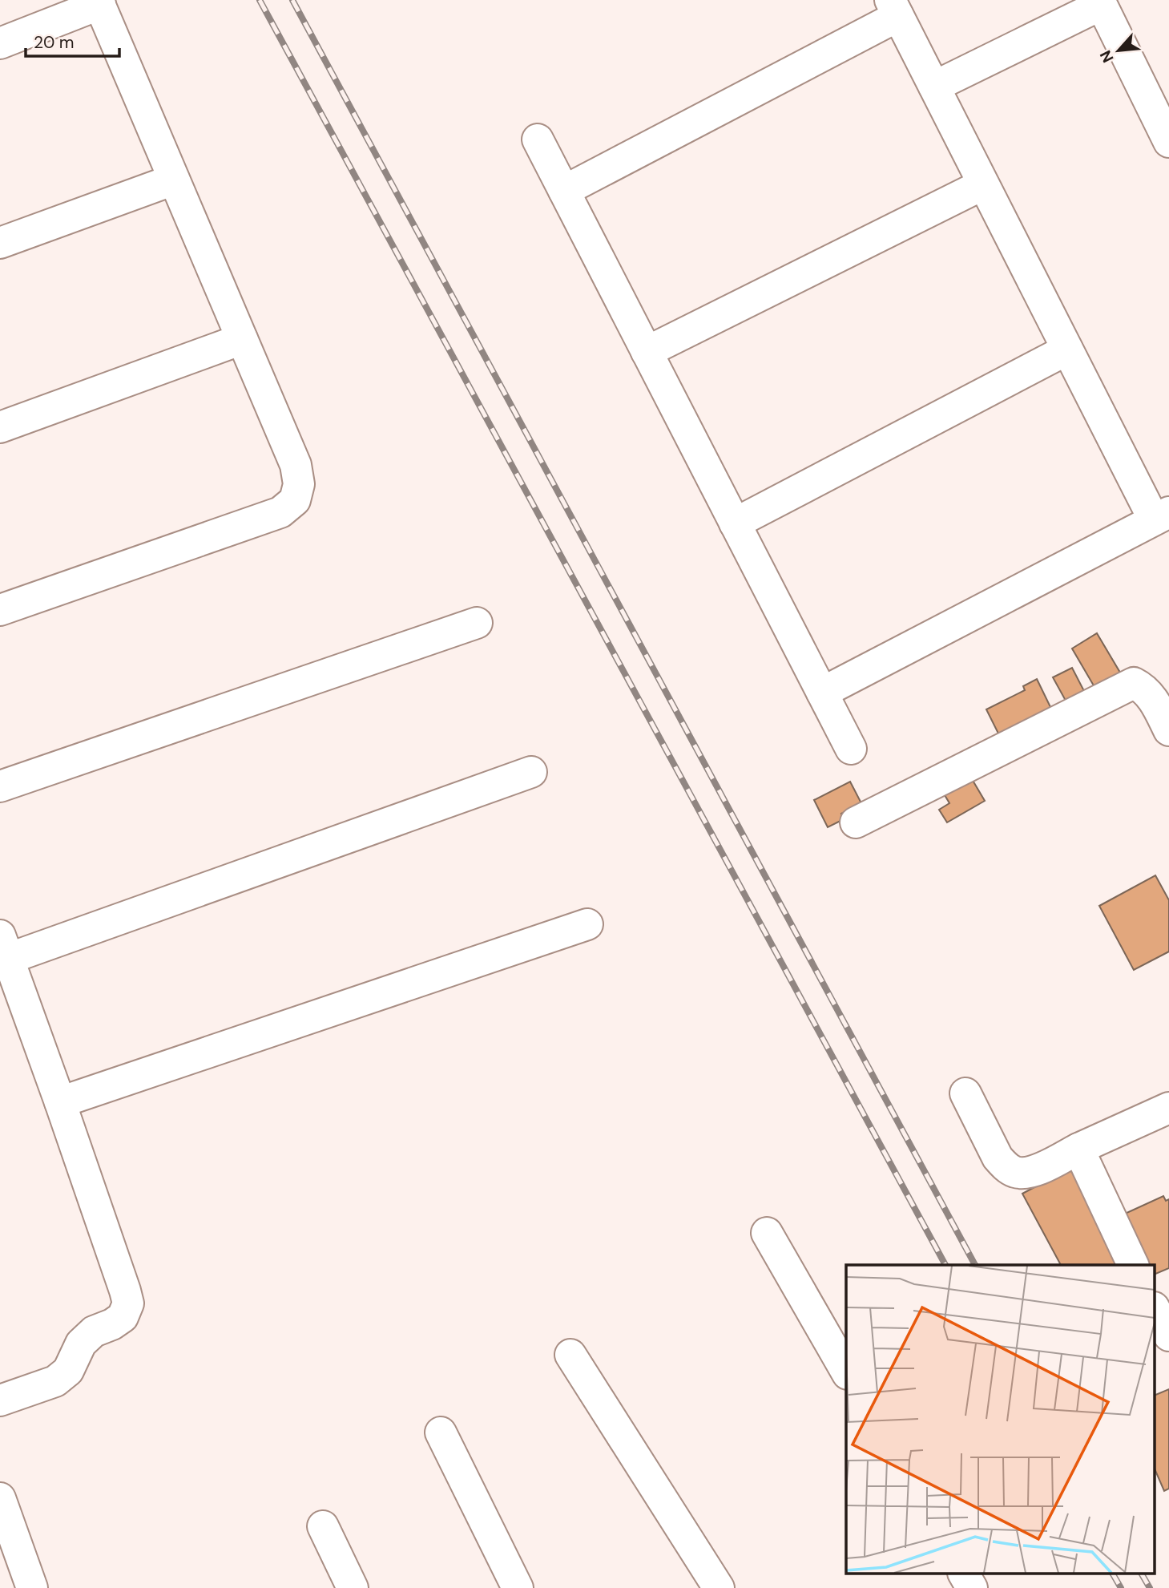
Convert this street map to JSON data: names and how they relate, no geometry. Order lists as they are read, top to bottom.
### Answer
{
  "scale_bar": "20 m",
  "north": "bottom left"
}
